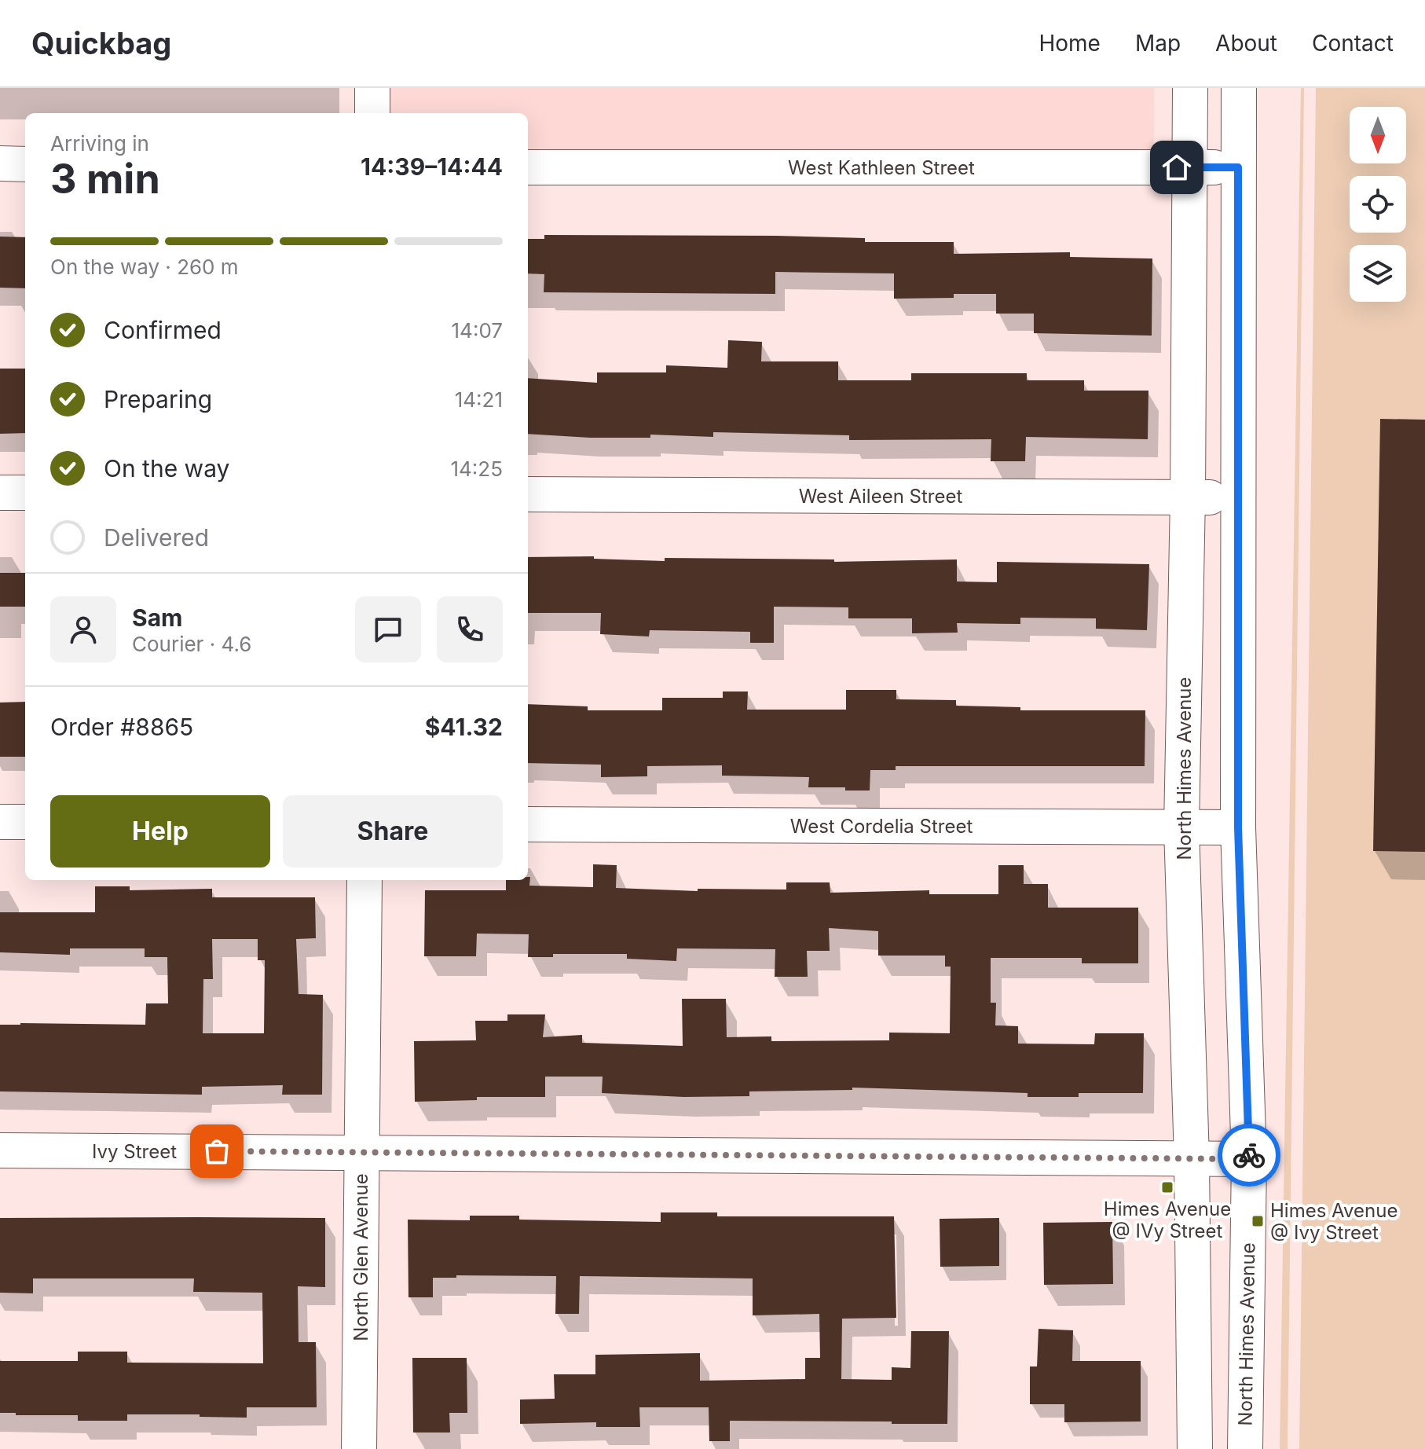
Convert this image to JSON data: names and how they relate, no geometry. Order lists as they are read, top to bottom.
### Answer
{
  "streets": {
    "street": [
      "West Kathleen Street",
      "West Aileen Street",
      "North Himes Avenue",
      "West Cordelia Street",
      "Ivy Street",
      "North Glen Avenue"
    ]
  },
  "crossings": [
    ["West Kathleen Street", "North Himes Avenue"],
    ["West Aileen Street", "North Himes Avenue"],
    ["North Himes Avenue", "West Cordelia Street"],
    ["North Himes Avenue", "Ivy Street"],
    ["Ivy Street", "North Glen Avenue"]
  ],
  "places": {
    "transit": ["Himes Avenue @ IVy Street", "Himes Avenue @ Ivy Street"]
  },
  "north": "bottom",
  "page": {
    "header": "Quickbag",
    "nav": [
      "Home",
      "Map",
      "About",
      "Contact"
    ],
    "heading": ["3 min", "Arriving in", "14:39–14:44"],
    "panel": [
      "Sam",
      "Courier · 4.6",
      "Order #8865",
      "$41.32"
    ],
    "bar": "On the way · 260 m",
    "list": [
      ["Confirmed", "14:07"],
      ["Preparing", "14:21"],
      ["On the way", "14:25"],
      "Delivered"
    ],
    "buttons": ["Help", "Share"]
  }
}
